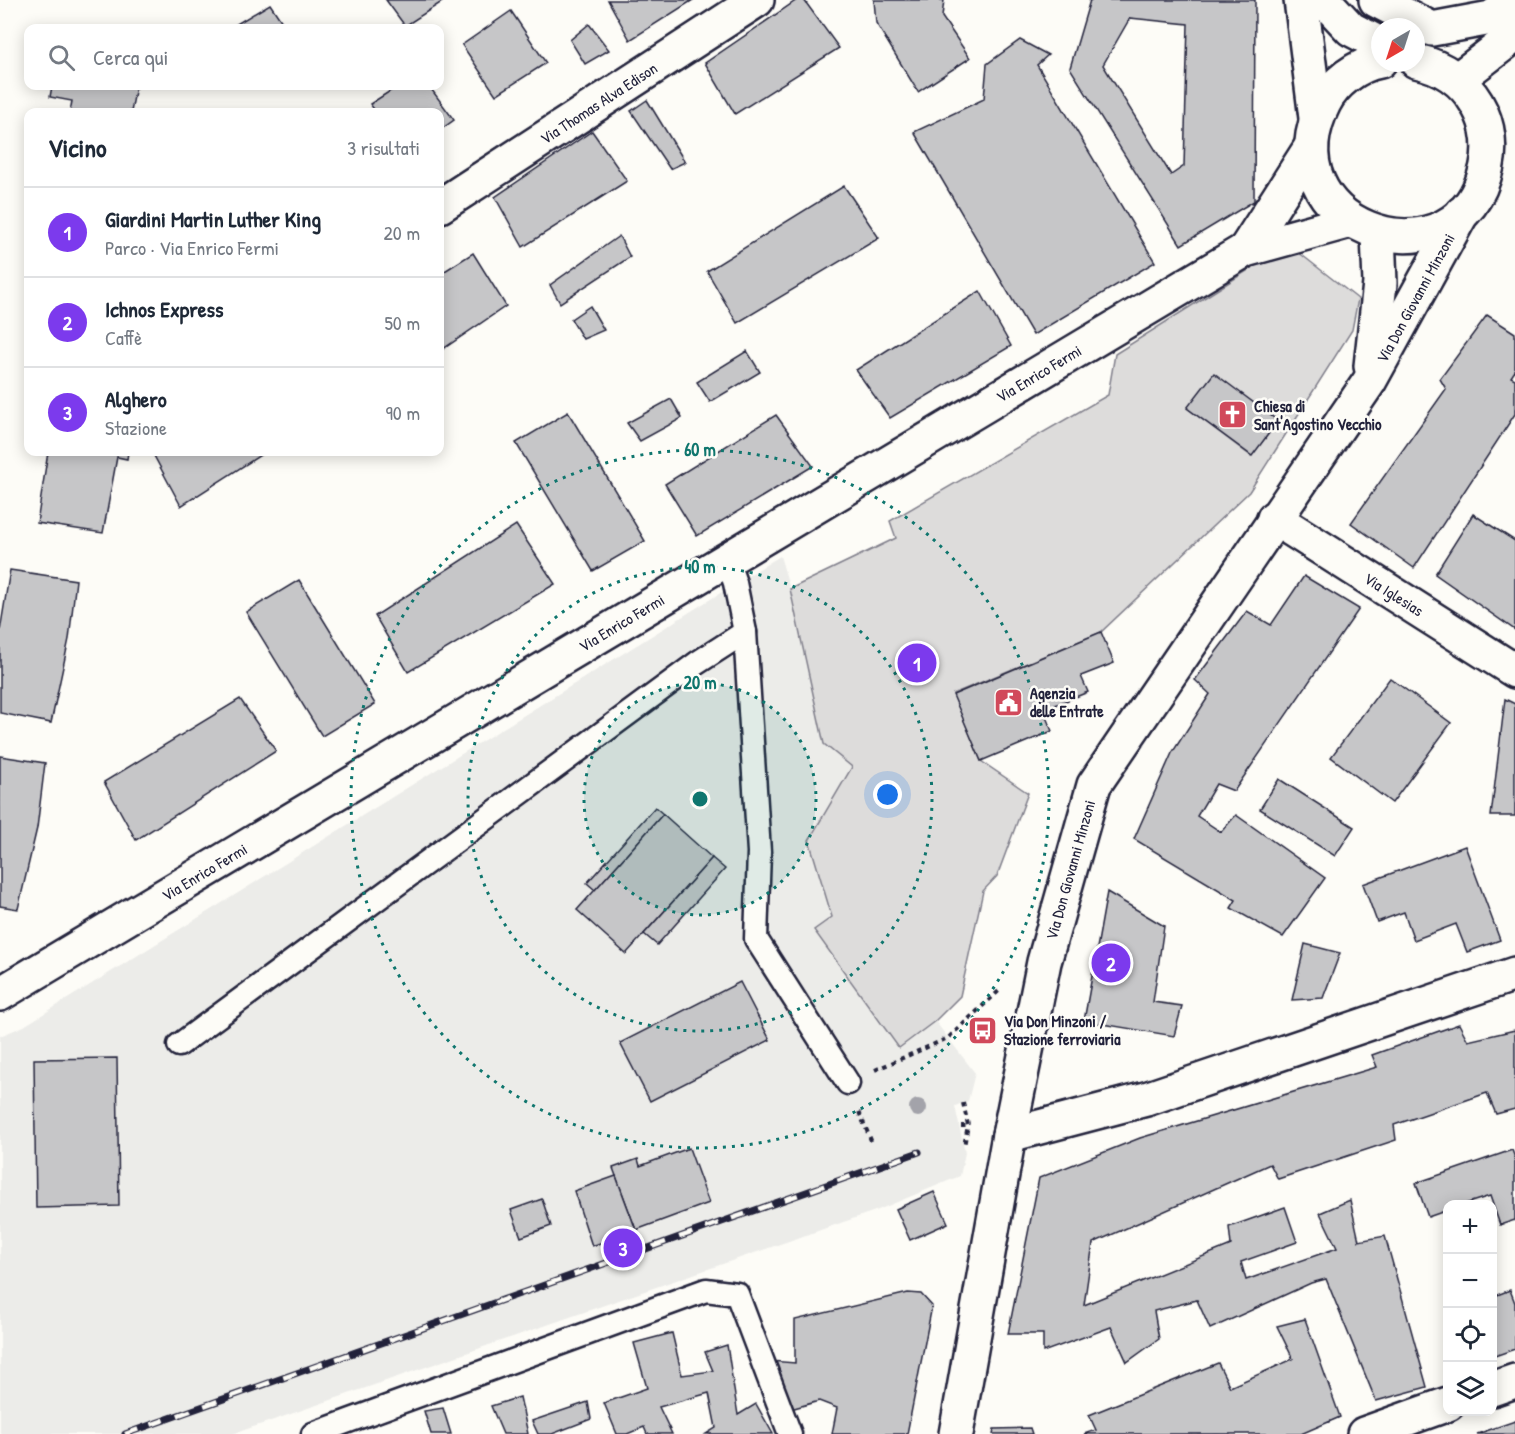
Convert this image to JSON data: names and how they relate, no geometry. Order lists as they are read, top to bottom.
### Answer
{
  "streets": {
    "street": [
      "Via Thomas Alva Edison",
      "Via Don Giovanni Minzoni",
      "Via Enrico Fermi",
      "Via Iglesias"
    ]
  },
  "crossings": [
    ["Via Don Giovanni Minzoni", "Via Enrico Fermi"],
    ["Via Don Giovanni Minzoni", "Via Iglesias"]
  ],
  "places": {
    "church": ["Chiesa di Sant'Agostino Vecchio"],
    "public building": ["Agenzia delle Entrate"],
    "bus stop": ["Via Don Minzoni / Stazione ferroviaria"]
  },
  "north": "bottom left",
  "page": {
    "search": "Cerca qui",
    "heading": ["Vicino", "3 risultati"],
    "list": [
      {
        "mark": "1",
        "name": "Giardini Martin Luther King",
        "note": "Parco · Via Enrico Fermi",
        "value": "20 m"
      },
      {
        "mark": "2",
        "name": "Ichnos Express",
        "note": "Caffè",
        "value": "50 m"
      },
      {
        "mark": "3",
        "name": "Alghero",
        "note": "Stazione",
        "value": "90 m"
      }
    ],
    "pins": ["1", "2", "3"],
    "map_buttons": ["+", "−"]
  },
  "rings": ["60 m", "40 m", "20 m"]
}
